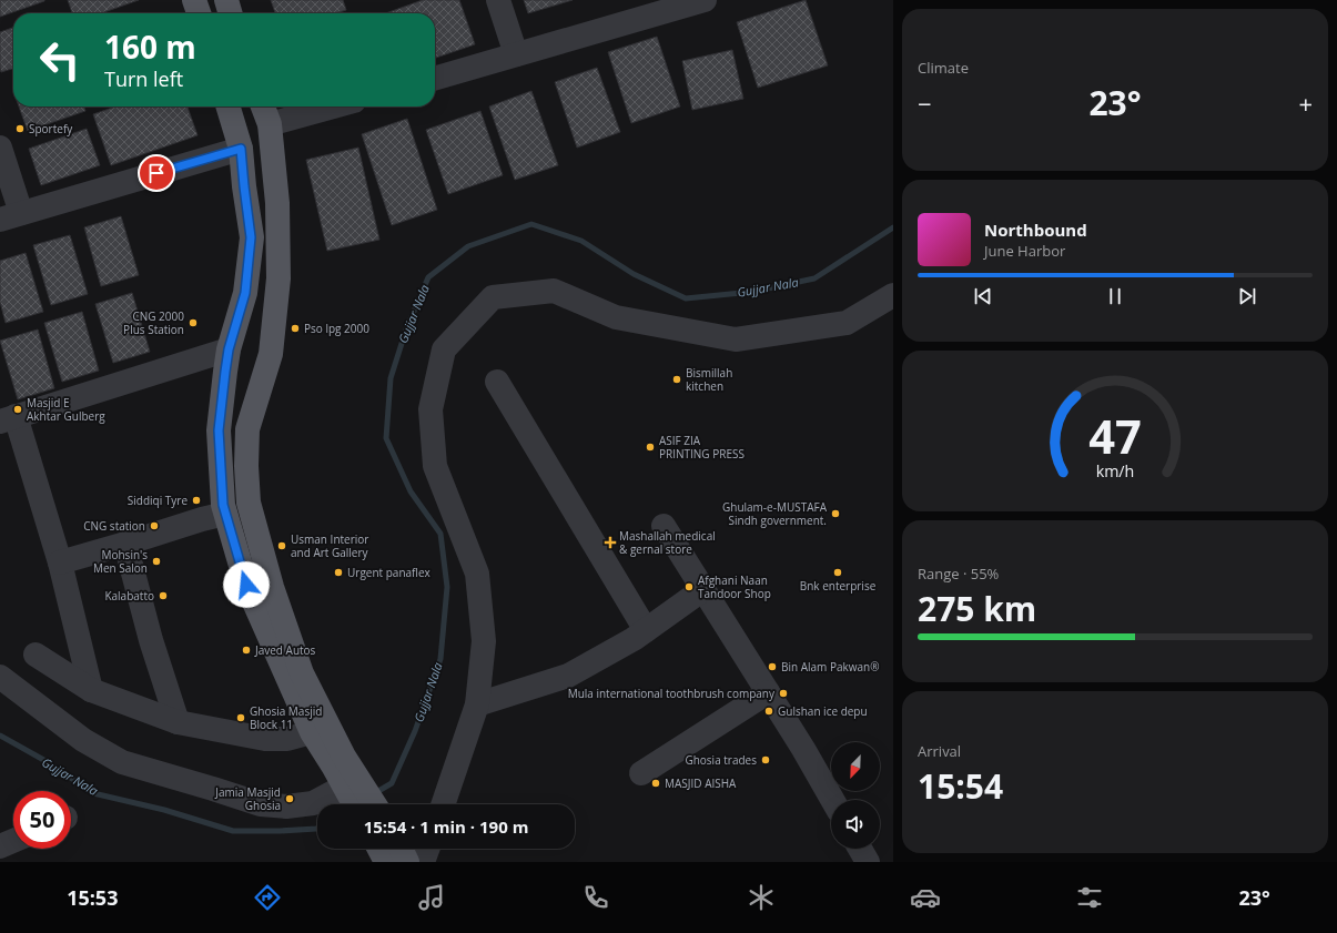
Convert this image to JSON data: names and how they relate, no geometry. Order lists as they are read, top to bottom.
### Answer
{
  "water": ["Gujjar Nala"],
  "places": {
    "other": [
      "Sportefy",
      "CNG 2000 Plus Station",
      "Pso lpg 2000",
      "Bismillah kitchen",
      "Masjid E Akhtar Gulberg",
      "ASIF ZIA PRINTING PRESS",
      "Siddiqi Tyre",
      "Ghulam-e-MUSTAFA Sindh government.",
      "CNG station",
      "Usman Interior and Art Gallery",
      "Mohsin's Men Salon",
      "Urgent panaflex",
      "Bnk enterprise",
      "Afghani Naan Tandoor Shop",
      "Kalabatto",
      "Javed Autos",
      "Bin Alam Pakwan®",
      "Mula international toothbrush company",
      "Gulshan ice depu",
      "Ghosia Masjid Block 11",
      "Ghosia trades",
      "MASJID AISHA",
      "Jamia Masjid Ghosia"
    ],
    "health": ["Mashallah medical & gernal store"]
  },
  "north": "bottom left",
  "page": {
    "tile": [
      "Climate",
      ["Range · 55%", "275 km"],
      ["Arrival", "15:54"]
    ],
    "turn": ["160 m", "Turn left"],
    "heat": ["−", "23°", "+"],
    "song": ["Northbound", "June Harbor"],
    "limit": "50",
    "trip": "15:54 · 1 min · 190 m",
    "tabs": ["15:53", "23°"],
    "gauge": ["47", "km/h"]
  }
}
